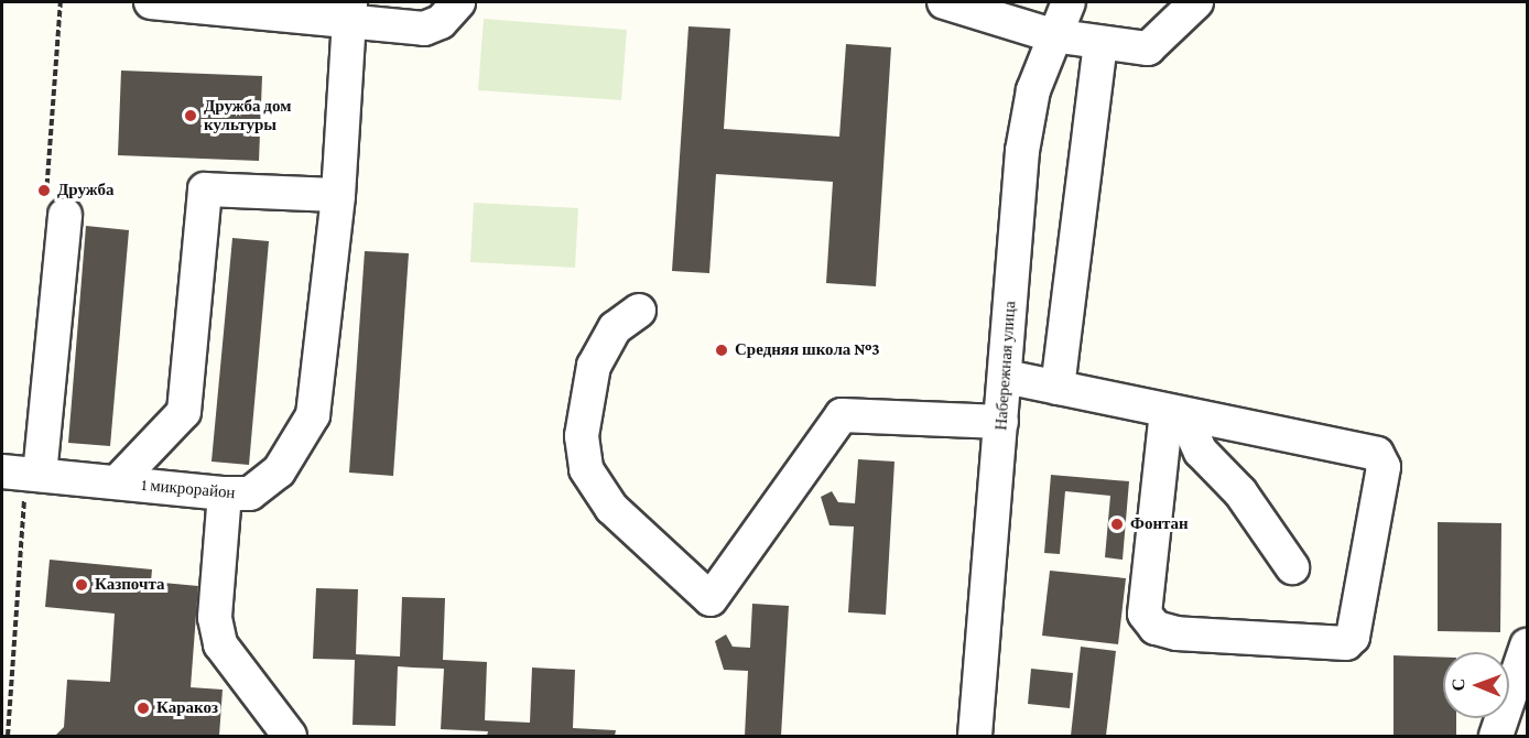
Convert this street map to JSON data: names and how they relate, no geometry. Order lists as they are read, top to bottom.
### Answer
{
  "streets": {
    "street": ["Набережная улица", "1 микрорайон"]
  },
  "places": [
    "Дружба дом культуры",
    "Дружба",
    "Средняя школа №3",
    "Фонтан",
    "Казпочта",
    "Каракоз"
  ],
  "north": "left"
}
